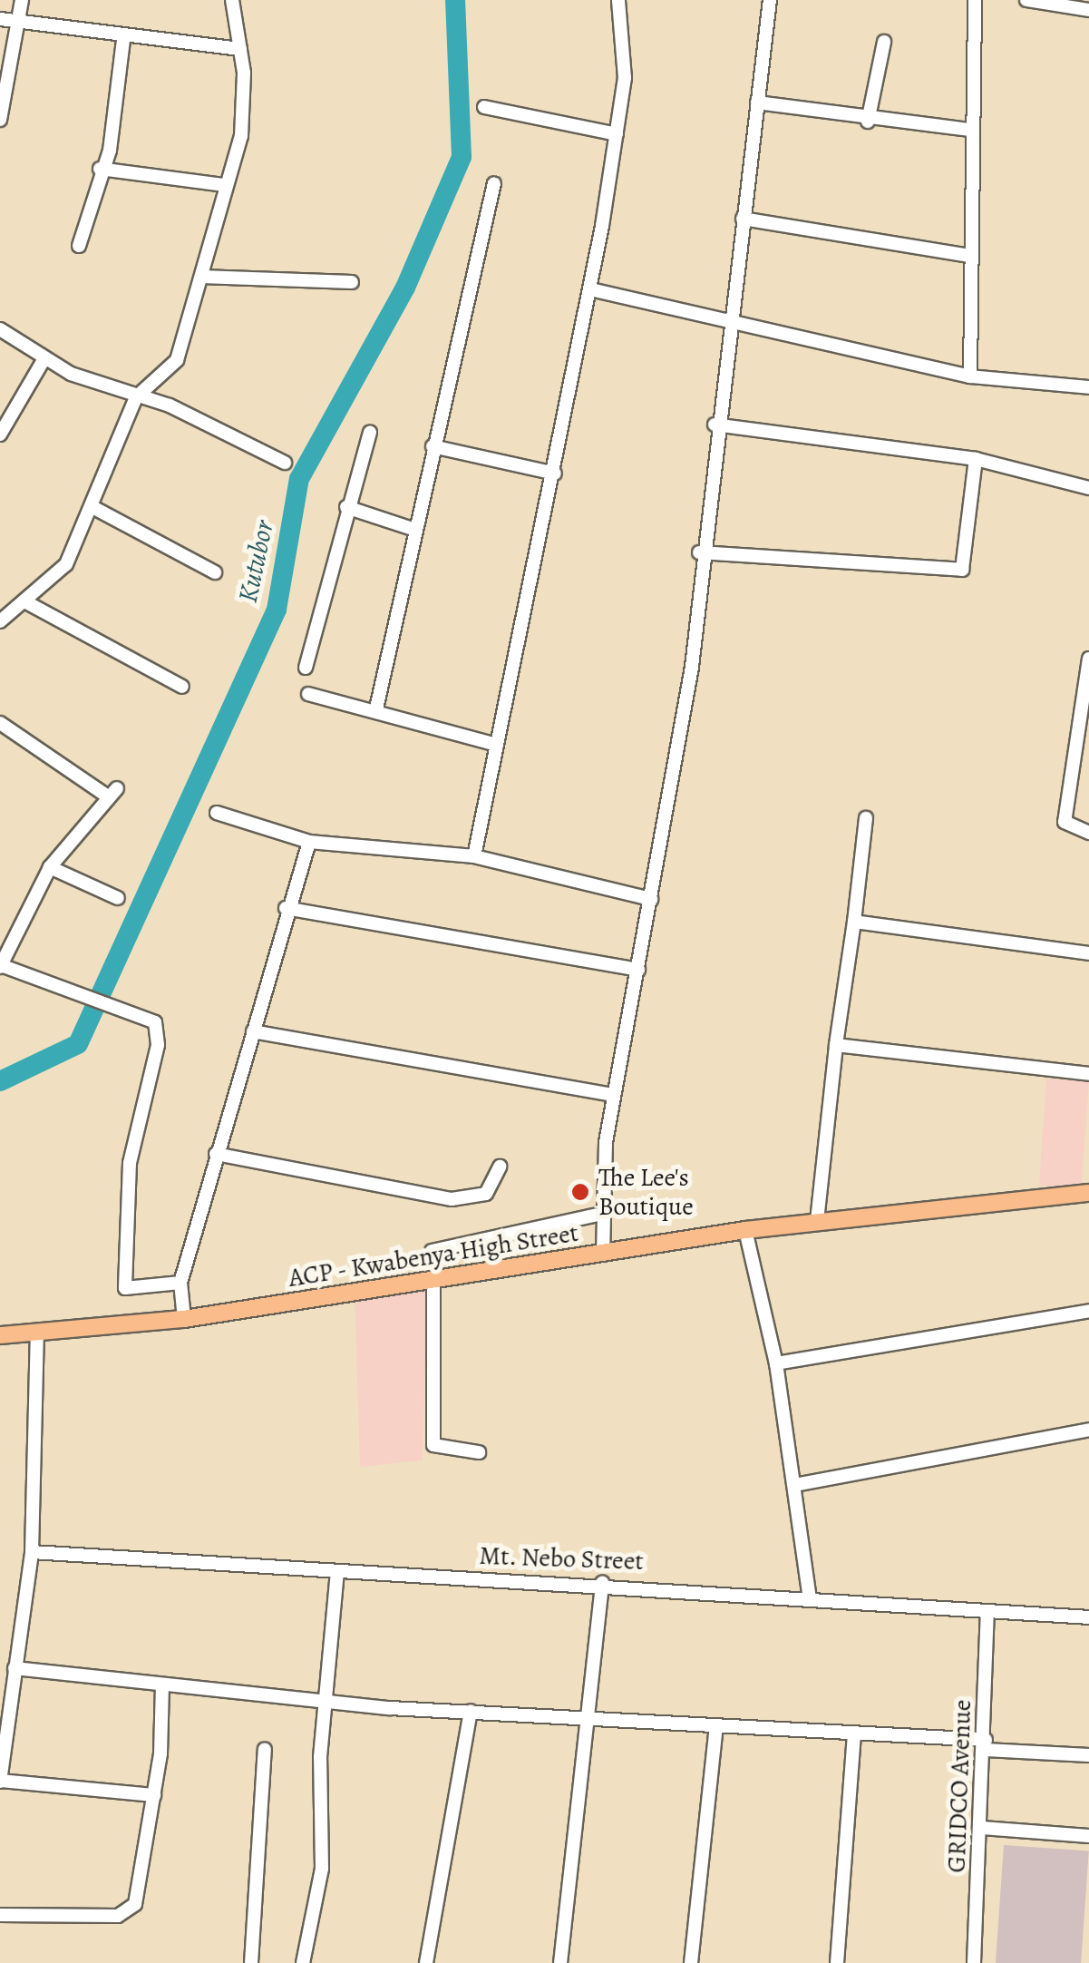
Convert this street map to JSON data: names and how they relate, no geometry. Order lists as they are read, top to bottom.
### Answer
{
  "streets": {
    "main road": ["ACP - Kwabenya High Street"],
    "street": ["Mt. Nebo Street", "GRIDCO Avenue"]
  },
  "crossings": [
    ["Mt. Nebo Street", "GRIDCO Avenue"]
  ],
  "water": ["Kutubor"],
  "places": ["The Lee's Boutique"]
}
